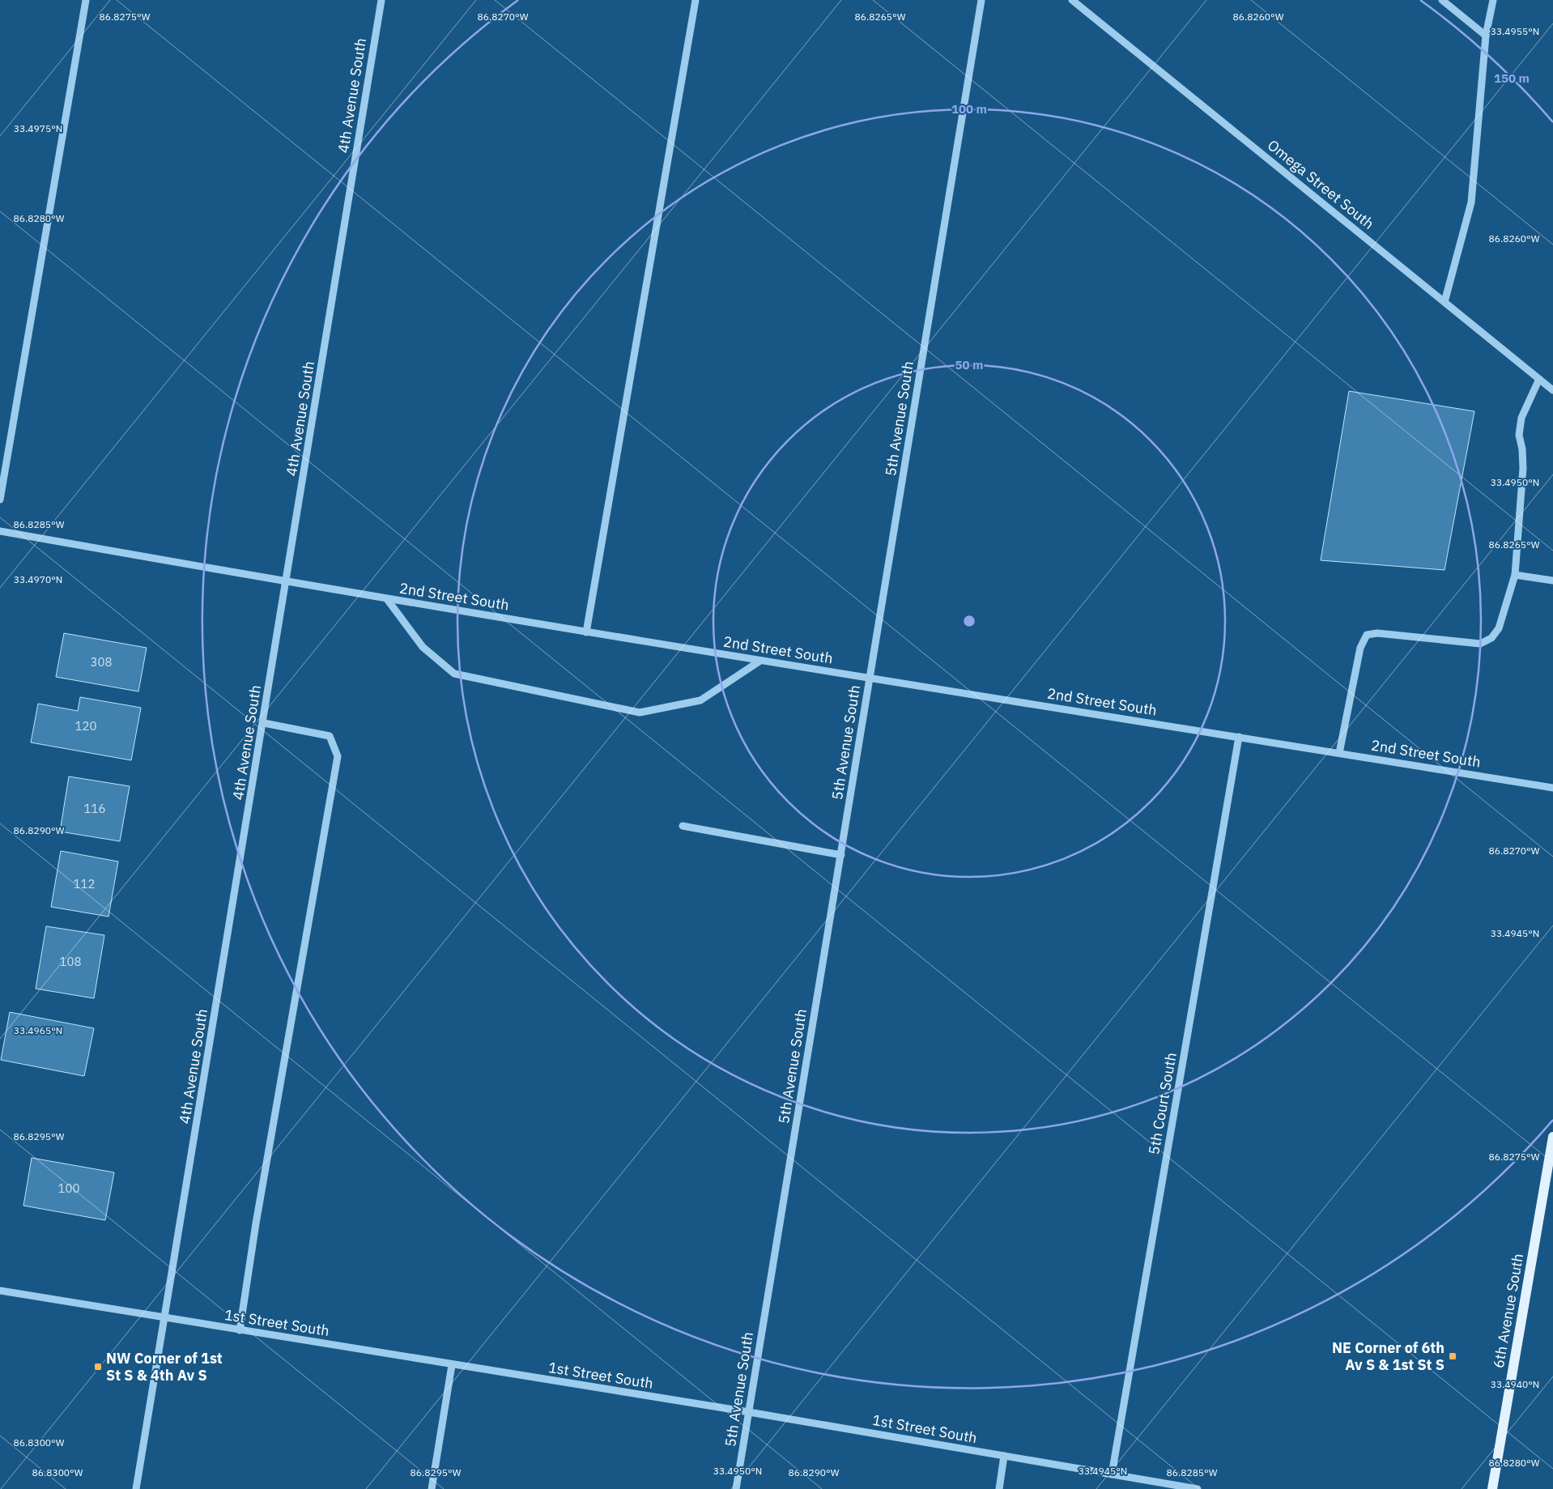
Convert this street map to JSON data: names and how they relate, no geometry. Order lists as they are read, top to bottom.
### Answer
{
  "streets": {
    "main road": ["6th Avenue South"],
    "street": [
      "4th Avenue South",
      "Omega Street South",
      "5th Avenue South",
      "2nd Street South",
      "5th Court South",
      "1st Street South"
    ]
  },
  "crossings": [
    ["4th Avenue South", "2nd Street South"],
    ["4th Avenue South", "1st Street South"],
    ["5th Avenue South", "2nd Street South"],
    ["5th Avenue South", "1st Street South"],
    ["2nd Street South", "5th Court South"],
    ["5th Court South", "1st Street South"]
  ],
  "places": {
    "transit": ["NE Corner of 6th Av S & 1st St S", "NW Corner of 1st St S & 4th Av S"]
  },
  "house_numbers": [
    "308",
    "120",
    "116",
    "112",
    "108",
    "100"
  ],
  "coordinates": [
    "86.8275°W",
    "86.8270°W",
    "86.8265°W",
    "86.8260°W",
    "33.4955°N",
    "33.4975°N",
    "86.8280°W",
    "33.4950°N",
    "86.8285°W",
    "33.4970°N",
    "86.8290°W",
    "33.4945°N",
    "33.4965°N",
    "86.8295°W",
    "33.4940°N",
    "86.8300°W"
  ],
  "rings": ["150 m", "100 m", "50 m"]
}
